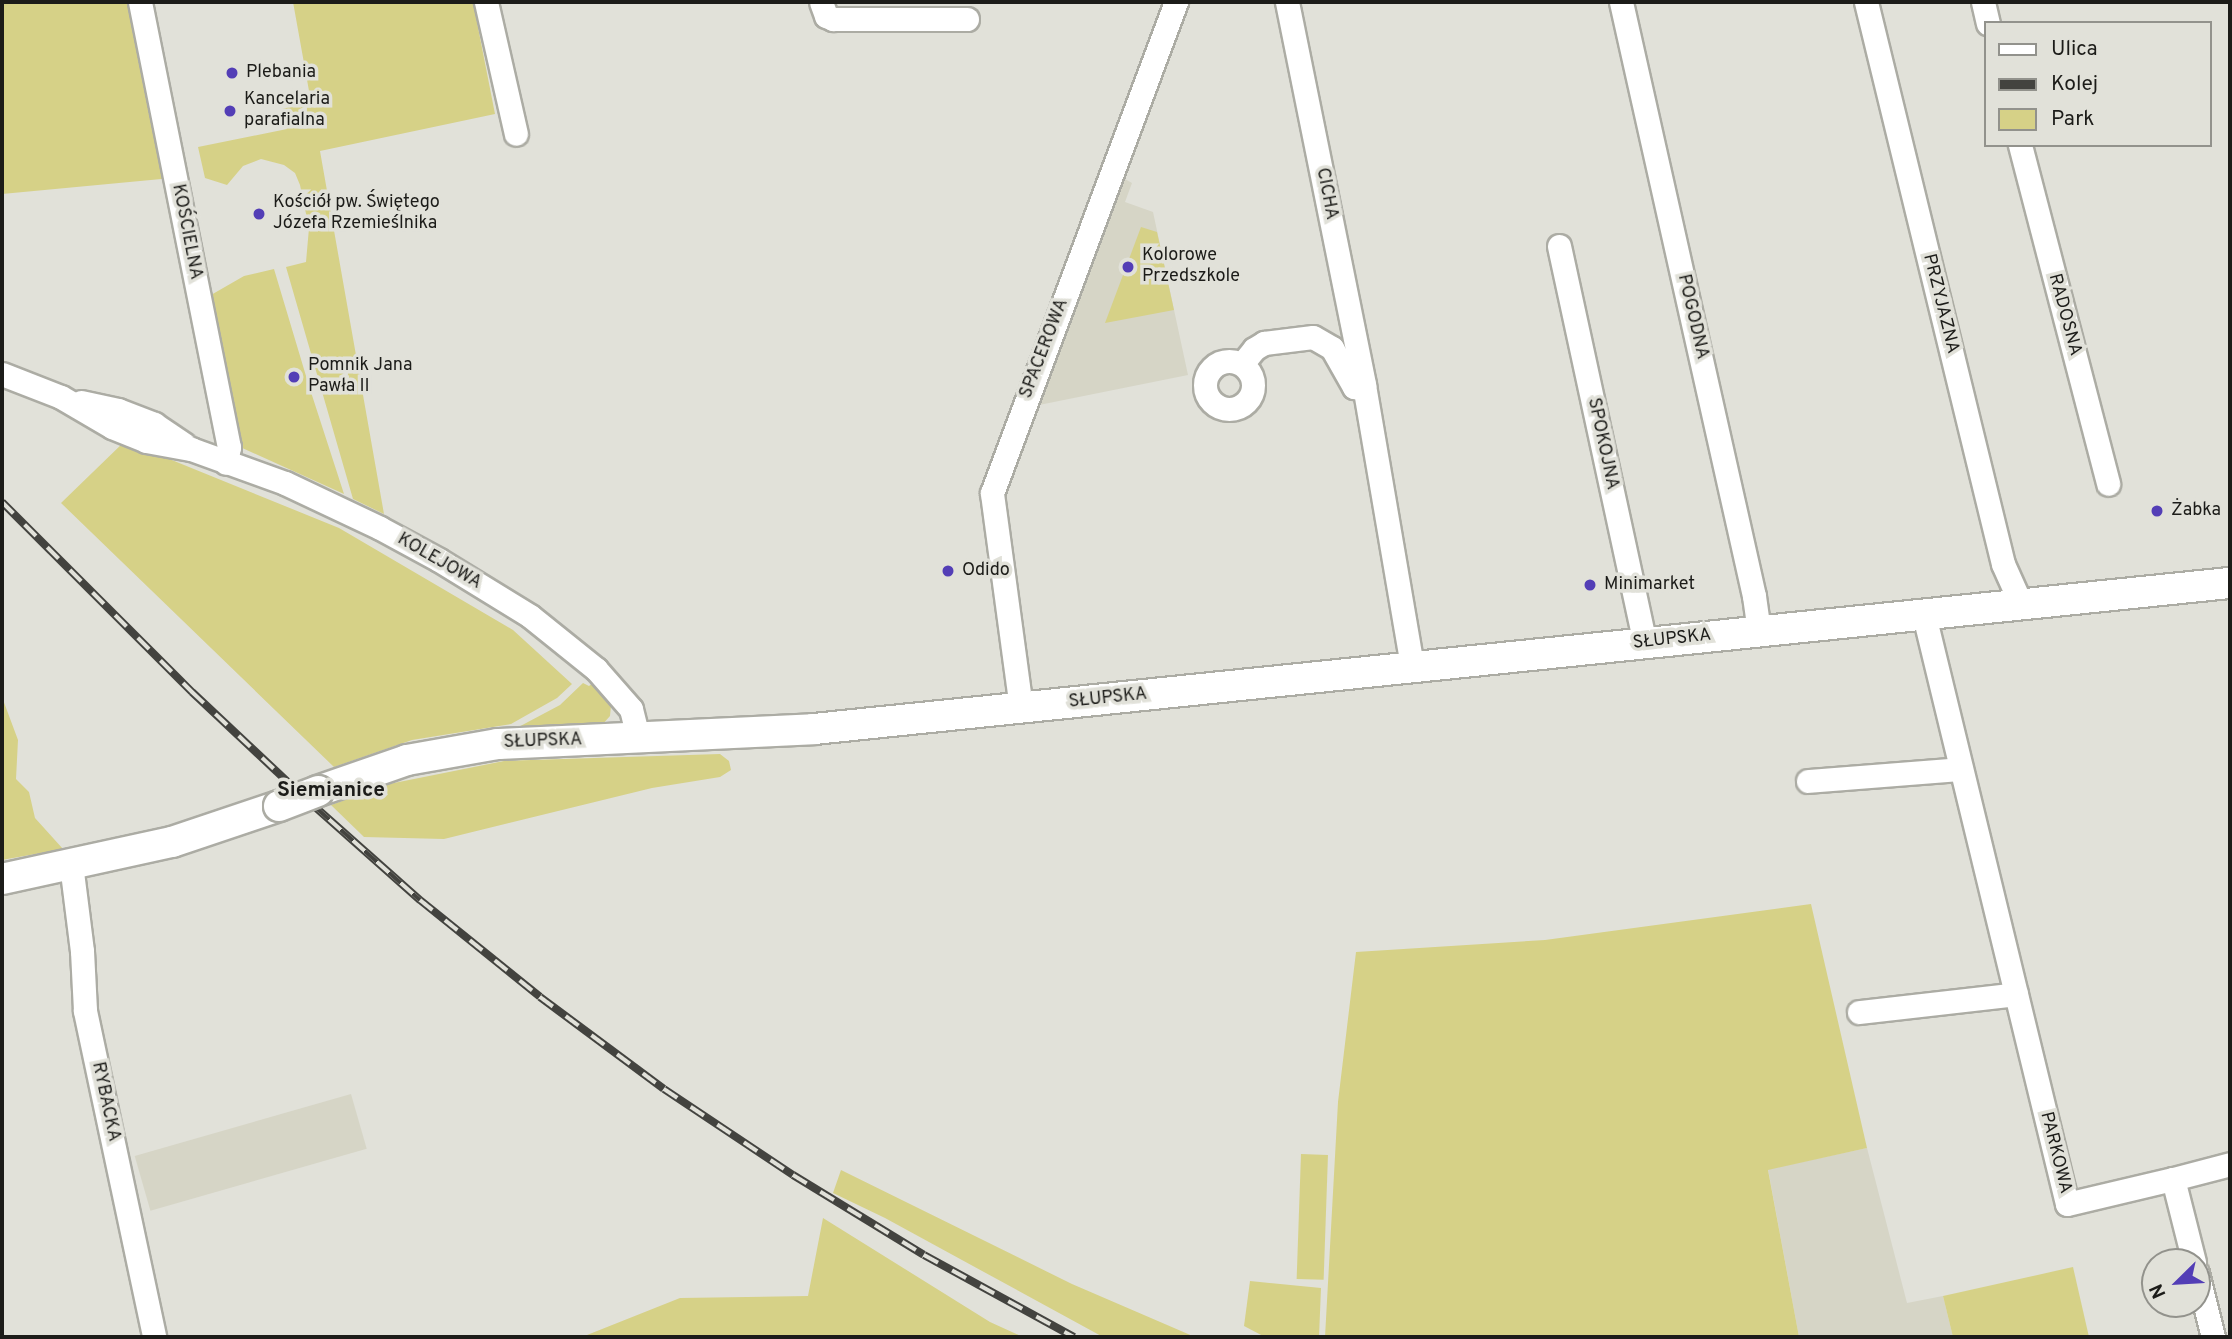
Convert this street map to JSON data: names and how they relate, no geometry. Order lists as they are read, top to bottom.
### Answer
{
  "streets": {
    "main road": ["SŁUPSKA"],
    "street": [
      "CICHA",
      "KOŚCIELNA",
      "PRZYJAZNA",
      "RADOSNA",
      "POGODNA",
      "SPACEROWA",
      "SPOKOJNA",
      "KOLEJOWA",
      "RYBACKA",
      "PARKOWA"
    ]
  },
  "crossings": [
    ["CICHA", "SŁUPSKA"],
    ["KOŚCIELNA", "KOLEJOWA"],
    ["PRZYJAZNA", "SŁUPSKA"],
    ["POGODNA", "SŁUPSKA"],
    ["SPACEROWA", "SŁUPSKA"],
    ["SPOKOJNA", "SŁUPSKA"],
    ["KOLEJOWA", "SŁUPSKA"],
    ["SŁUPSKA", "RYBACKA"],
    ["SŁUPSKA", "PARKOWA"]
  ],
  "districts": ["Siemianice"],
  "places": [
    "Plebania",
    "Kancelaria parafialna",
    "Kościół pw. Świętego Józefa Rzemieślnika",
    "Kolorowe Przedszkole",
    "Pomnik Jana Pawła II",
    "Żabka",
    "Odido",
    "Minimarket"
  ],
  "legend": ["Ulica", "Kolej", "Park"],
  "north": "bottom left"
}
